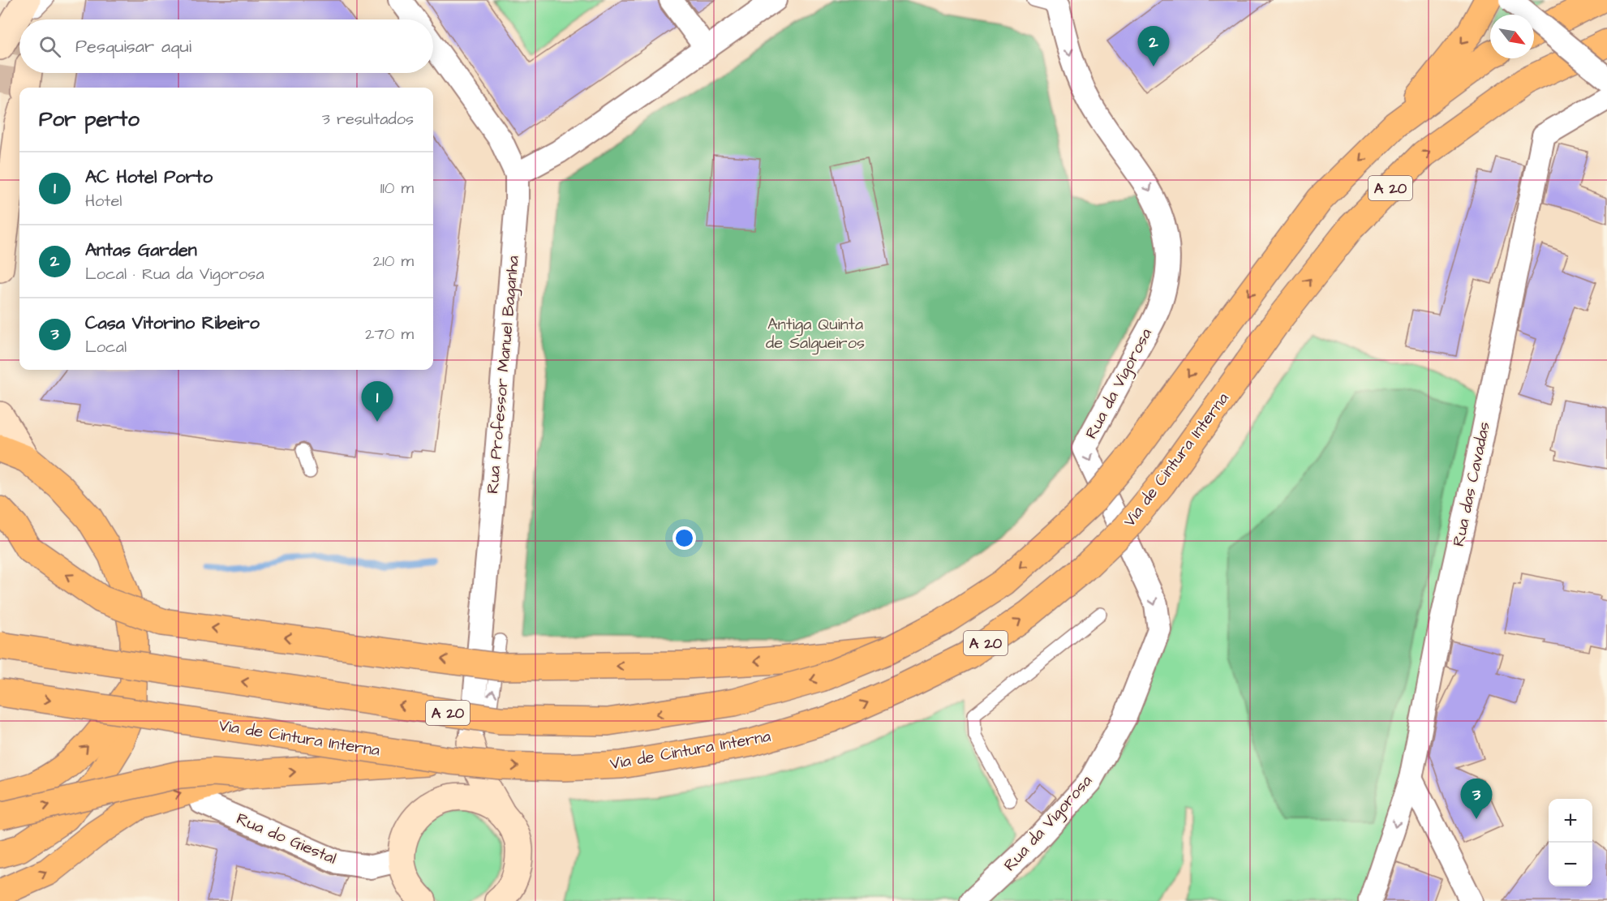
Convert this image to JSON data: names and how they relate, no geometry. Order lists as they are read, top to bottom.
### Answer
{
  "streets": {
    "main road": ["A 20", "Via de Cintura Interna"],
    "street": [
      "Rua Professor Manuel Baganha",
      "Rua da Vigorosa",
      "Rua das Cavadas",
      "Rua do Giestal"
    ]
  },
  "one_way": ["Rua da Vigorosa"],
  "parks": ["Antiga Quinta de Salgueiros"],
  "north": "bottom right",
  "page": {
    "search": "Pesquisar aqui",
    "pins": ["2", "1", "3"],
    "heading": ["Por perto", "3 resultados"],
    "list": [
      {
        "mark": "1",
        "name": "AC Hotel Porto",
        "note": "Hotel",
        "value": "110 m"
      },
      {
        "mark": "2",
        "name": "Antas Garden",
        "note": "Local · Rua da Vigorosa",
        "value": "210 m"
      },
      {
        "mark": "3",
        "name": "Casa Vitorino Ribeiro",
        "note": "Local",
        "value": "270 m"
      }
    ],
    "map_buttons": ["+", "−"]
  }
}
